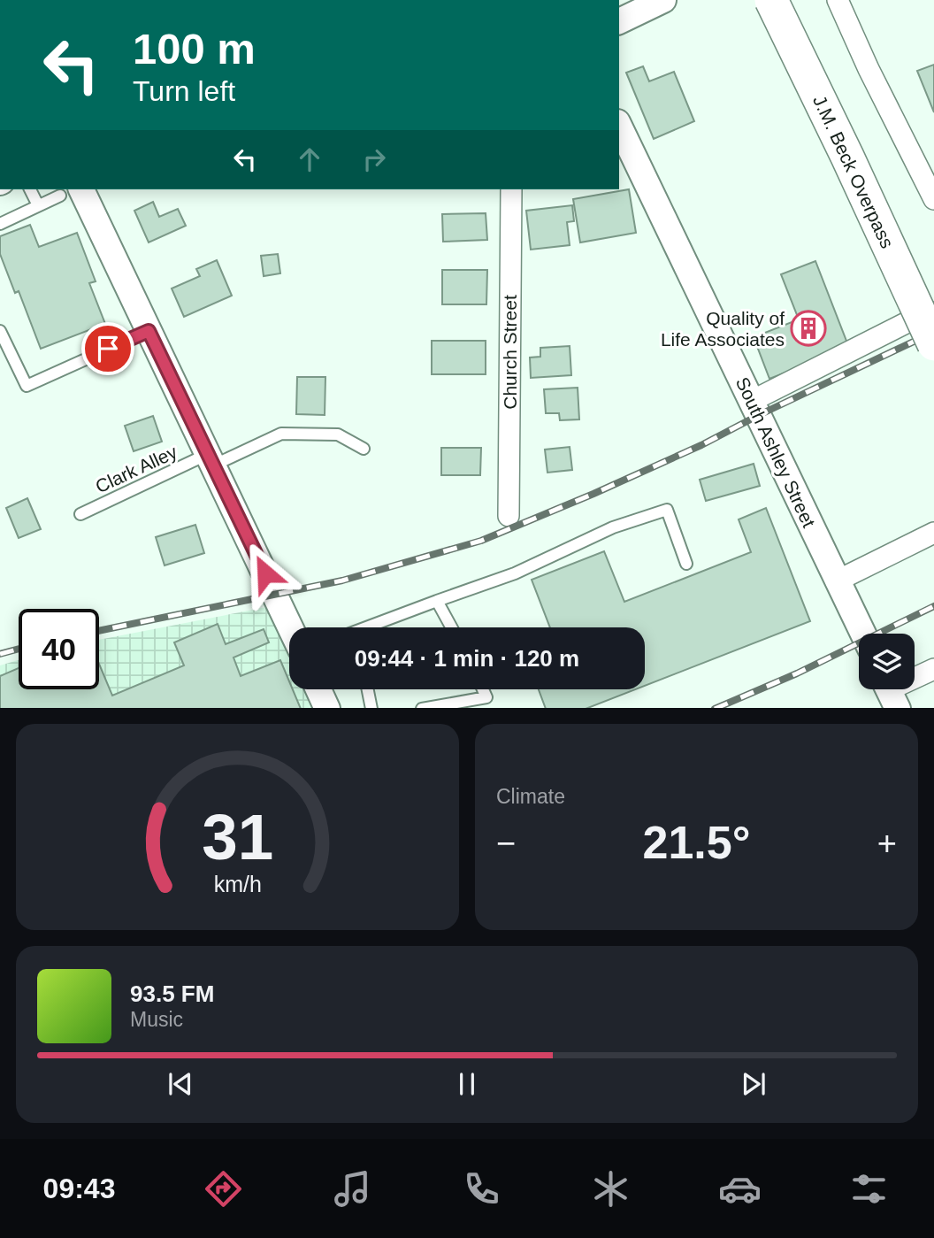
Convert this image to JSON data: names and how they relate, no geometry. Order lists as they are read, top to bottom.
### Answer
{
  "streets": {
    "main road": ["J.M. Beck Overpass"],
    "street": ["Church Street", "South Ashley Street"],
    "lane": ["Clark Alley"]
  },
  "places": {
    "building": ["Quality of Life Associates"]
  },
  "page": {
    "turn": ["100 m", "Turn left"],
    "limit": "40",
    "trip": "09:44 · 1 min · 120 m",
    "tile": "Climate",
    "heat": ["−", "21.5°", "+"],
    "song": ["93.5 FM", "Music"],
    "tabs": "09:43",
    "gauge": ["31", "km/h"]
  }
}
